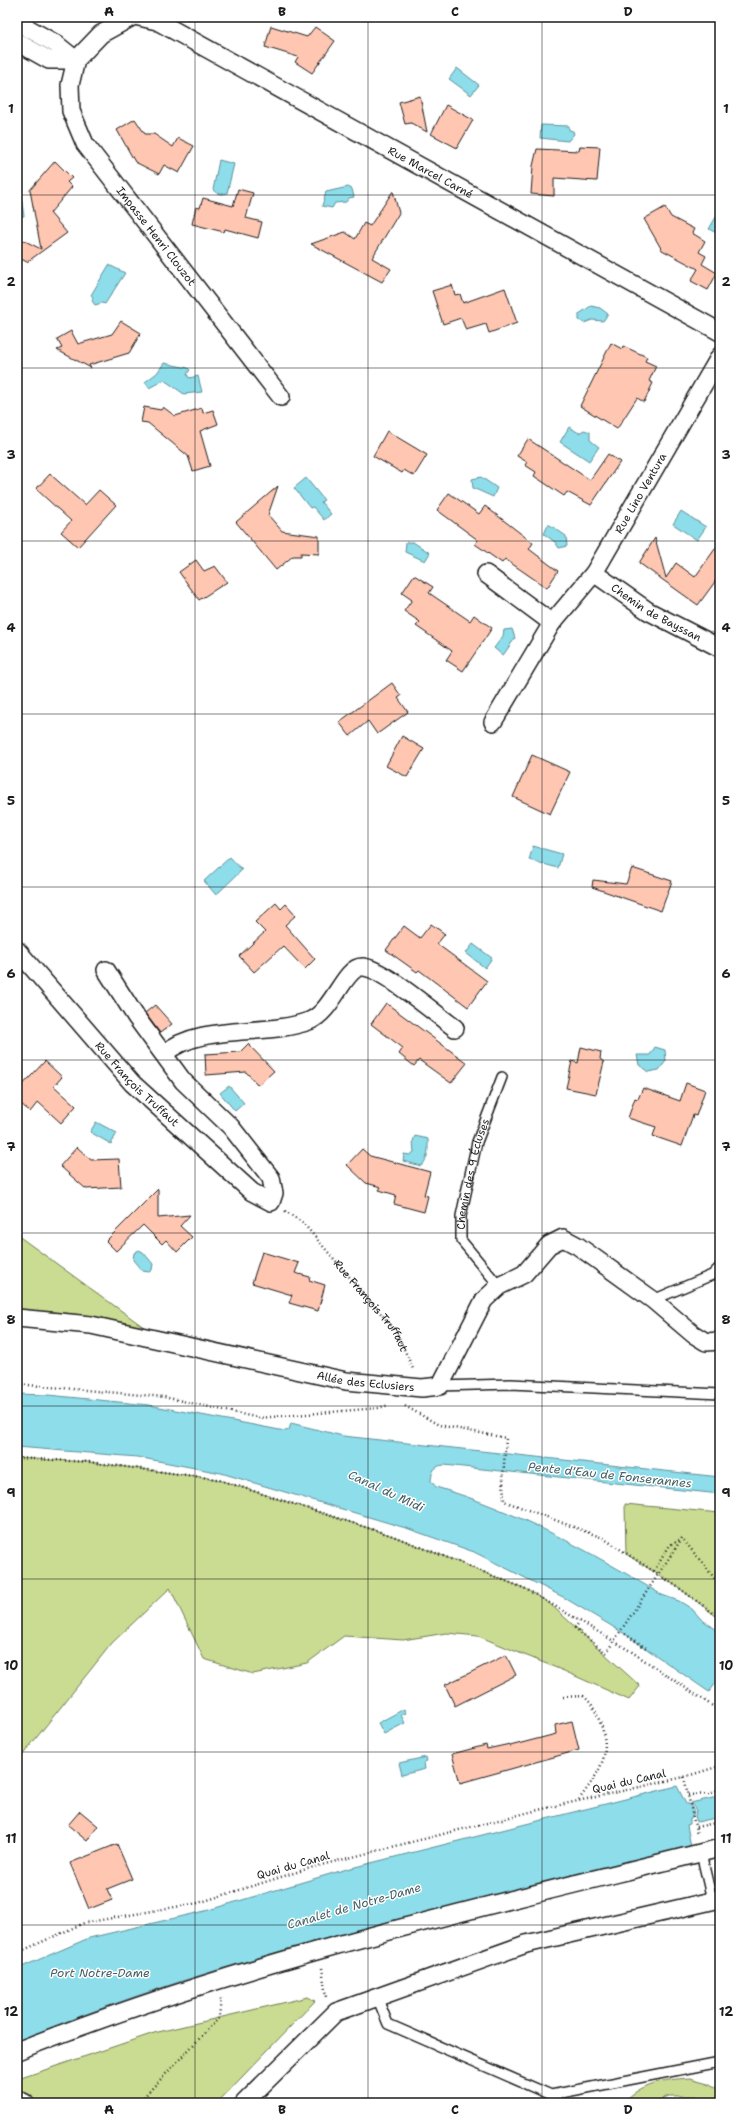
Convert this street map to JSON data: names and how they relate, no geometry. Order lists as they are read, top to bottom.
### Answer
{
  "streets": {
    "street": [
      "Rue Marcel Carné",
      "Impasse Henri Clouzot",
      "Rue Lino Ventura",
      "Chemin de Bayssan",
      "Rue François Truffaut",
      "Allée des Eclusiers"
    ],
    "lane": ["Chemin des 9 Écluses"],
    "path": ["Quai du Canal"]
  },
  "crossings": [
    ["Rue Lino Ventura", "Chemin de Bayssan"],
    ["Rue François Truffaut", "Allée des Eclusiers"]
  ],
  "water": [
    "Pente d'Eau de Fonserannes",
    "Canal du Midi",
    "Canalet de Notre-Dame",
    "Port Notre-Dame"
  ],
  "grid": {
    "columns": [
      "A",
      "B",
      "C",
      "D"
    ],
    "rows": [
      "1",
      "2",
      "3",
      "4",
      "5",
      "6",
      "7",
      "8",
      "9",
      "10",
      "11",
      "12"
    ]
  }
}
